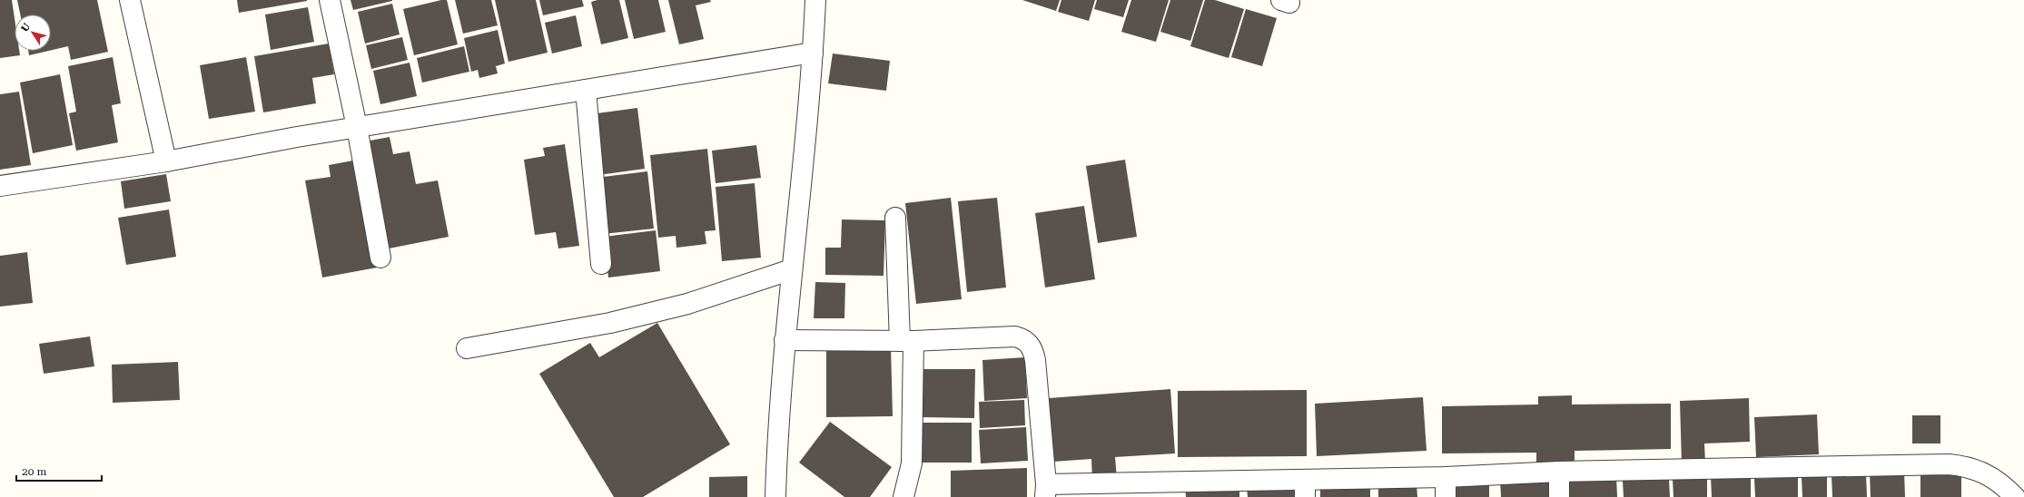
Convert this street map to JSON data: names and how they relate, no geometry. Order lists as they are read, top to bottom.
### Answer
{
  "scale_bar": "20 m",
  "north": "top left"
}
